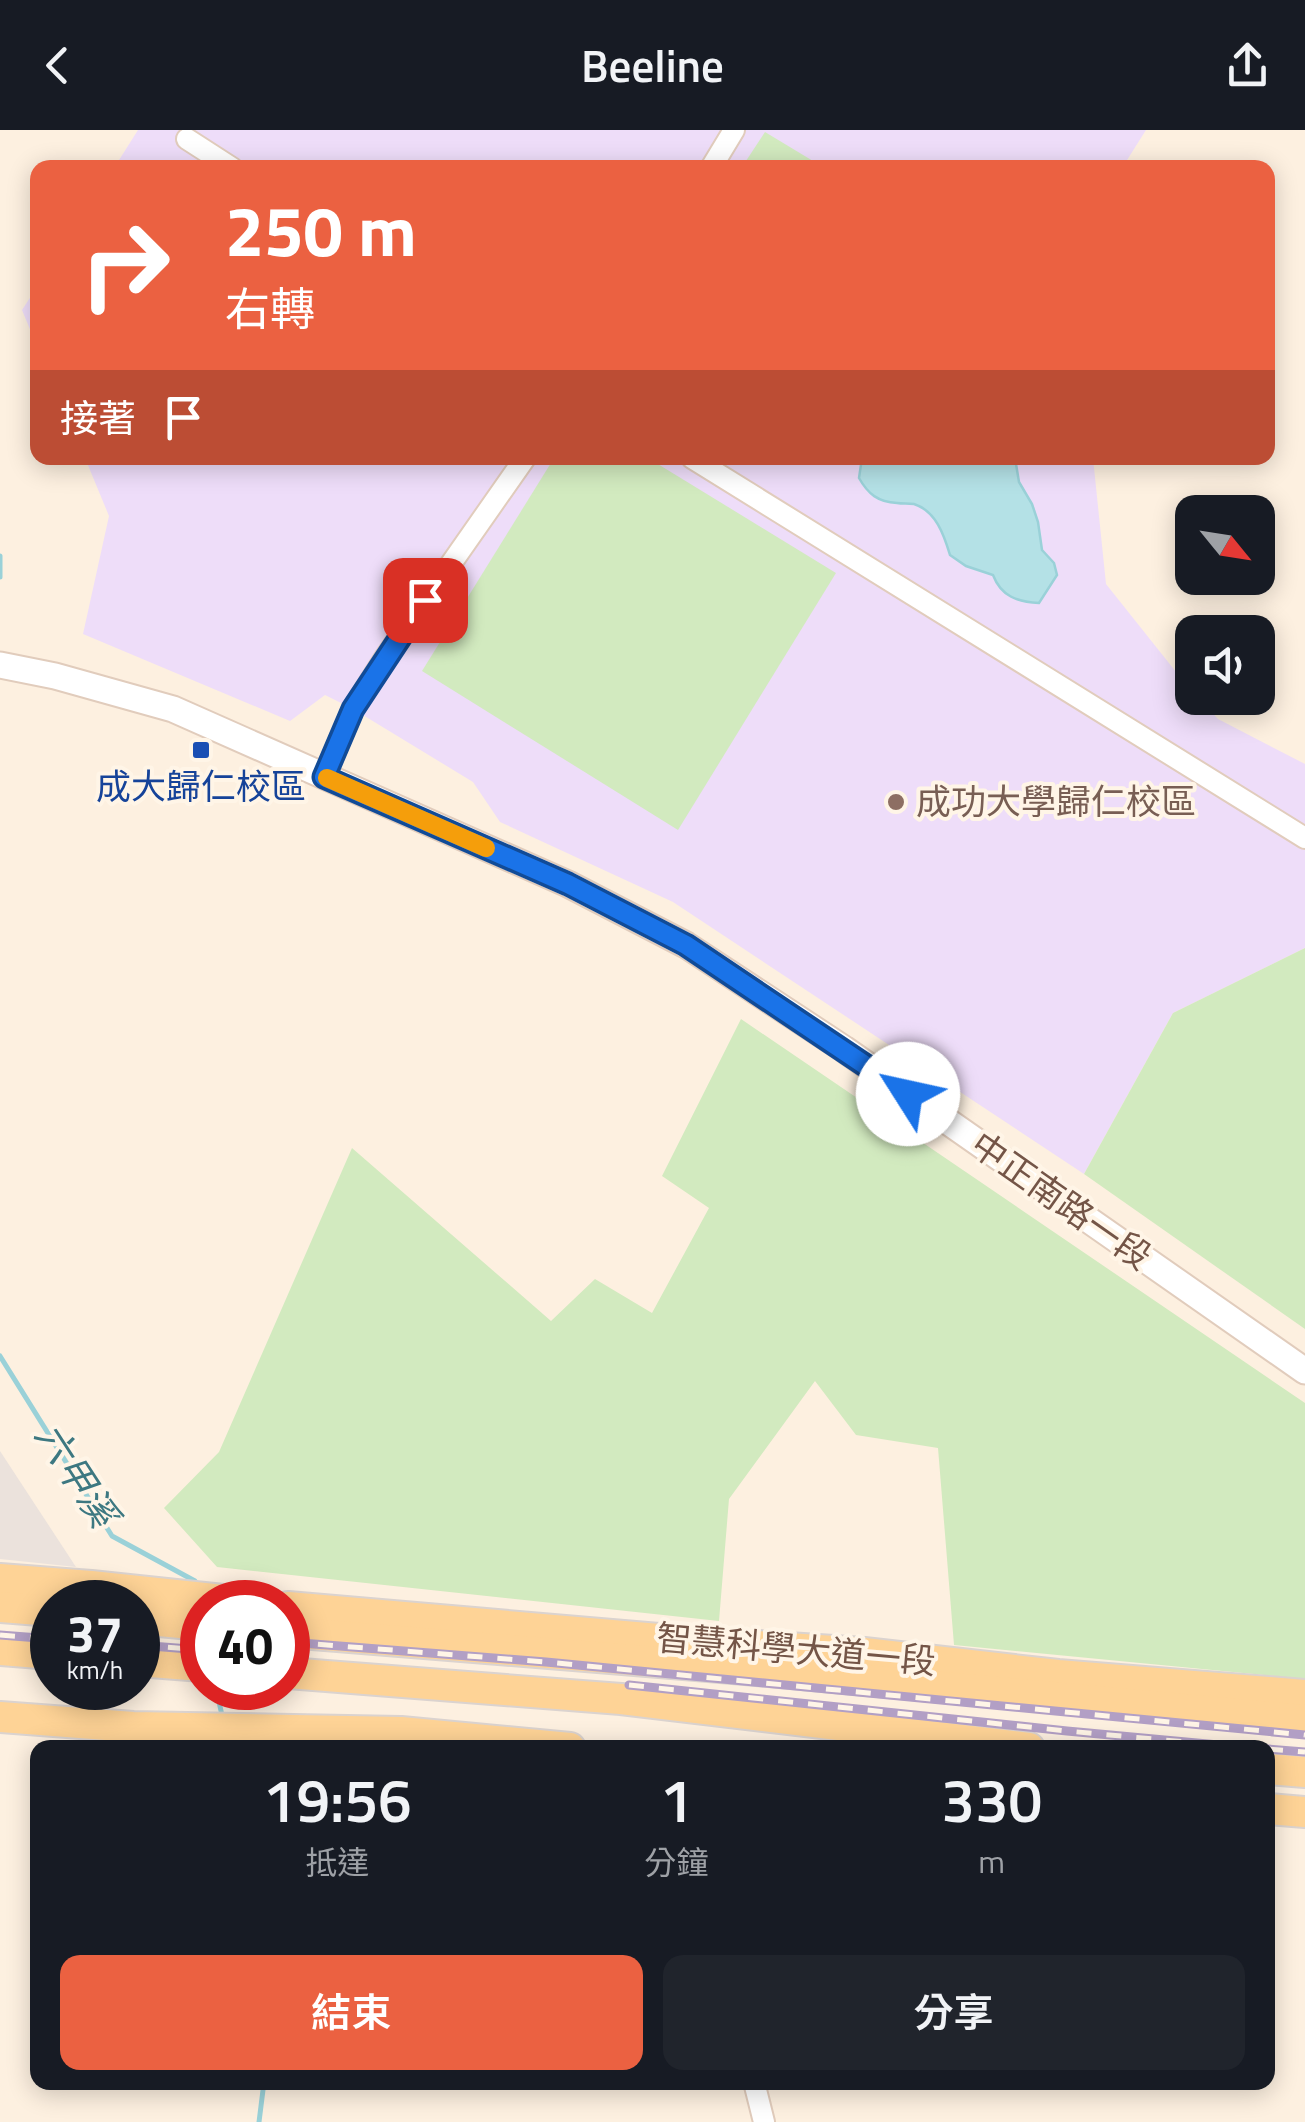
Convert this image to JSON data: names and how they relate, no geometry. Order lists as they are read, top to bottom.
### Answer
{
  "streets": {
    "main road": ["智慧科學大道一段"],
    "street": ["中正南路一段"]
  },
  "water": ["六甲溪"],
  "places": {
    "transit": ["成大歸仁校區"],
    "other": ["成功大學歸仁校區"]
  },
  "north": "bottom right",
  "page": {
    "header": "Beeline",
    "turn": ["250 m", "右轉"],
    "then": "接著",
    "speed": "37 km/h",
    "limit": "40",
    "eta": [
      "19:56",
      "抵達",
      "1",
      "分鐘",
      "330",
      "m"
    ],
    "buttons": ["結束", "分享"]
  }
}
